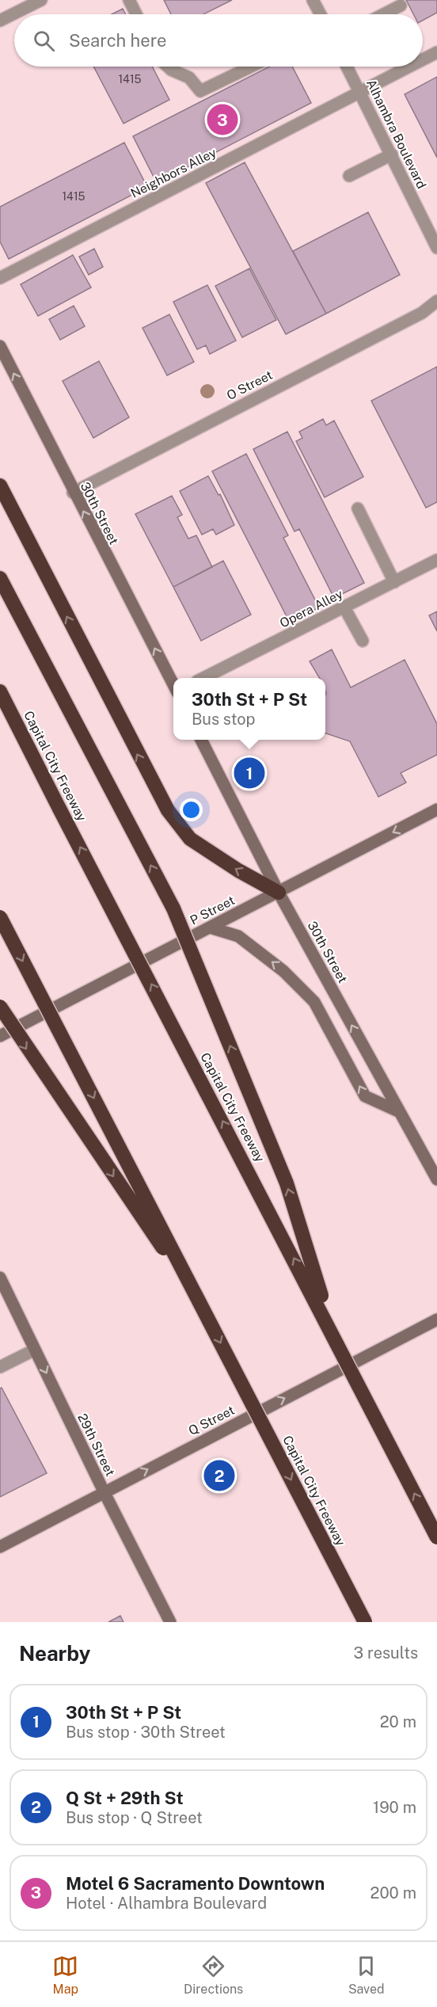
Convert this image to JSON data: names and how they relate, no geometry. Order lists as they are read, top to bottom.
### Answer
{
  "streets": {
    "highway": ["Capital City Freeway"],
    "main road": [
      "30th Street",
      "P Street",
      "Q Street",
      "29th Street"
    ],
    "street": [
      "Alhambra Boulevard",
      "Neighbors Alley",
      "O Street",
      "Opera Alley"
    ]
  },
  "crossings": [
    ["Alhambra Boulevard", "Neighbors Alley"],
    ["O Street", "30th Street"],
    ["30th Street", "P Street"],
    ["Q Street", "29th Street"]
  ],
  "one_way": ["P Street", "Q Street", "29th Street"],
  "house_numbers": ["1415", "1415"],
  "page": {
    "search": "Search here",
    "pins": ["3", "1", "2"],
    "popup": ["30th St + P St", "Bus stop"],
    "heading": ["Nearby", "3 results"],
    "list": [
      {
        "mark": "1",
        "name": "30th St + P St",
        "note": "Bus stop · 30th Street",
        "value": "20 m"
      },
      {
        "mark": "2",
        "name": "Q St + 29th St",
        "note": "Bus stop · Q Street",
        "value": "190 m"
      },
      {
        "mark": "3",
        "name": "Motel 6 Sacramento Downtown",
        "note": "Hotel · Alhambra Boulevard",
        "value": "200 m"
      }
    ],
    "nav": ["Map", "Directions", "Saved"]
  }
}
